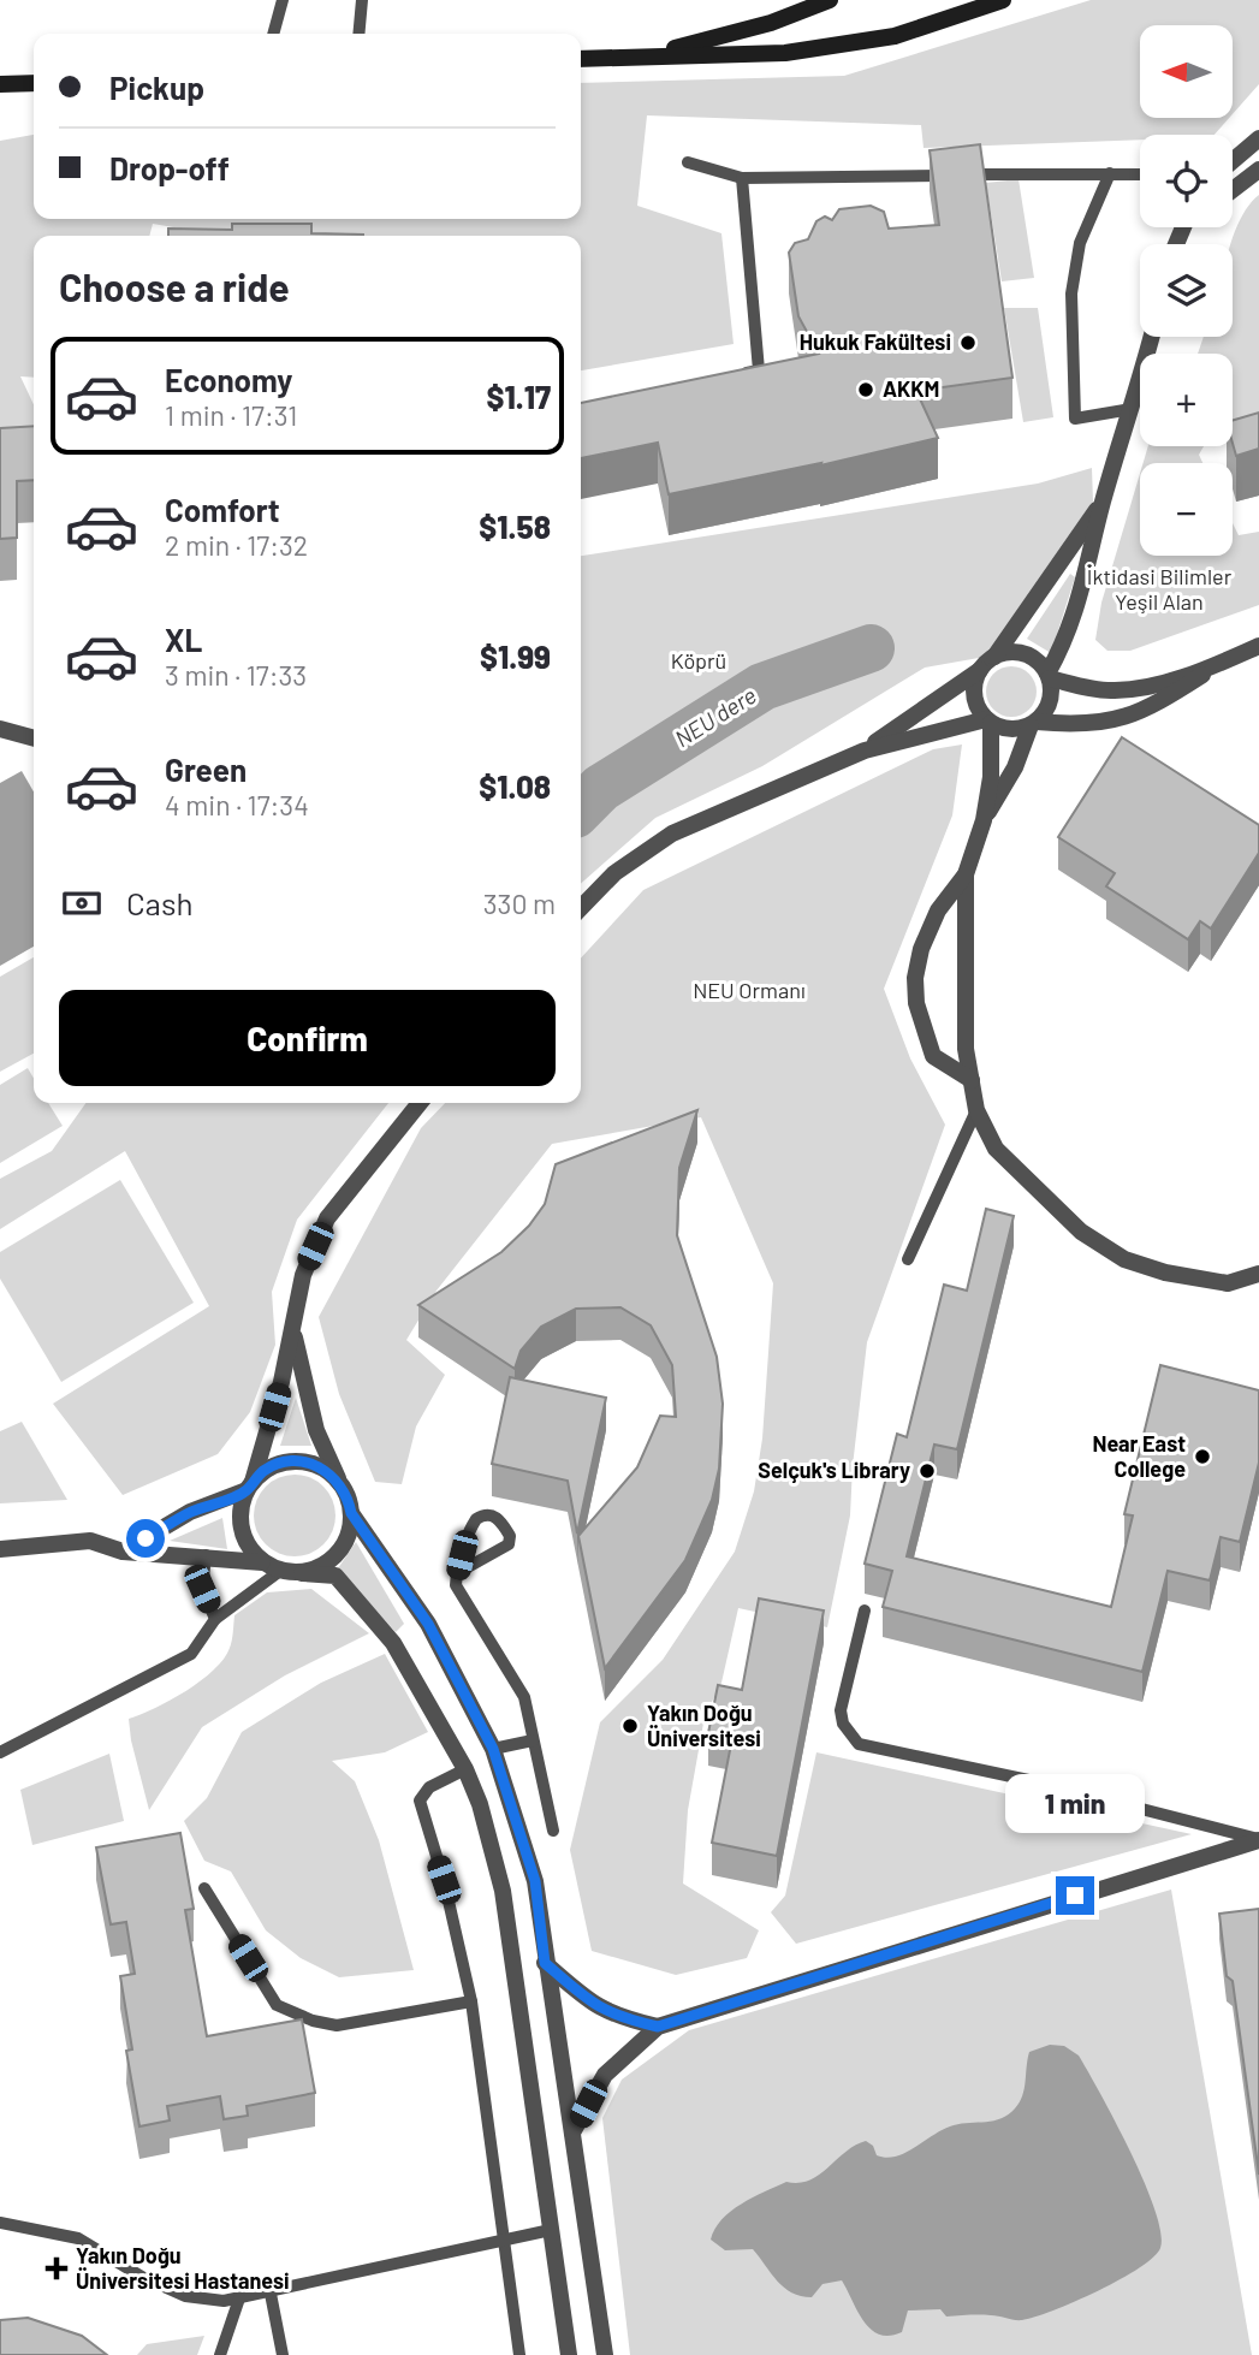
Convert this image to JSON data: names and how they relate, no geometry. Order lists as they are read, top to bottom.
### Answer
{
  "water": ["NEU dere"],
  "parks": ["İktidasi Bilimler Yeşil Alan", "Köprü", "NEU Ormanı"],
  "places": {
    "other": [
      "Hukuk Fakültesi",
      "AKKM",
      "Near East College",
      "Selçuk's Library",
      "Yakın Doğu Üniversitesi"
    ],
    "health": ["Yakın Doğu Üniversitesi Hastanesi"]
  },
  "north": "left",
  "page": {
    "map_buttons": ["+", "−"],
    "banner": ["Pickup", "Drop-off"],
    "heading": "Choose a ride",
    "list": [
      {
        "name": "Economy",
        "note": "1 min · 17:31",
        "value": "$1.17"
      },
      {
        "name": "Comfort",
        "note": "2 min · 17:32",
        "value": "$1.58"
      },
      {
        "name": "XL",
        "note": "3 min · 17:33",
        "value": "$1.99"
      },
      {
        "name": "Green",
        "note": "4 min · 17:34",
        "value": "$1.08"
      }
    ],
    "pay": ["Cash", "330 m"],
    "buttons": "Confirm",
    "bubble": "1 min"
  }
}
